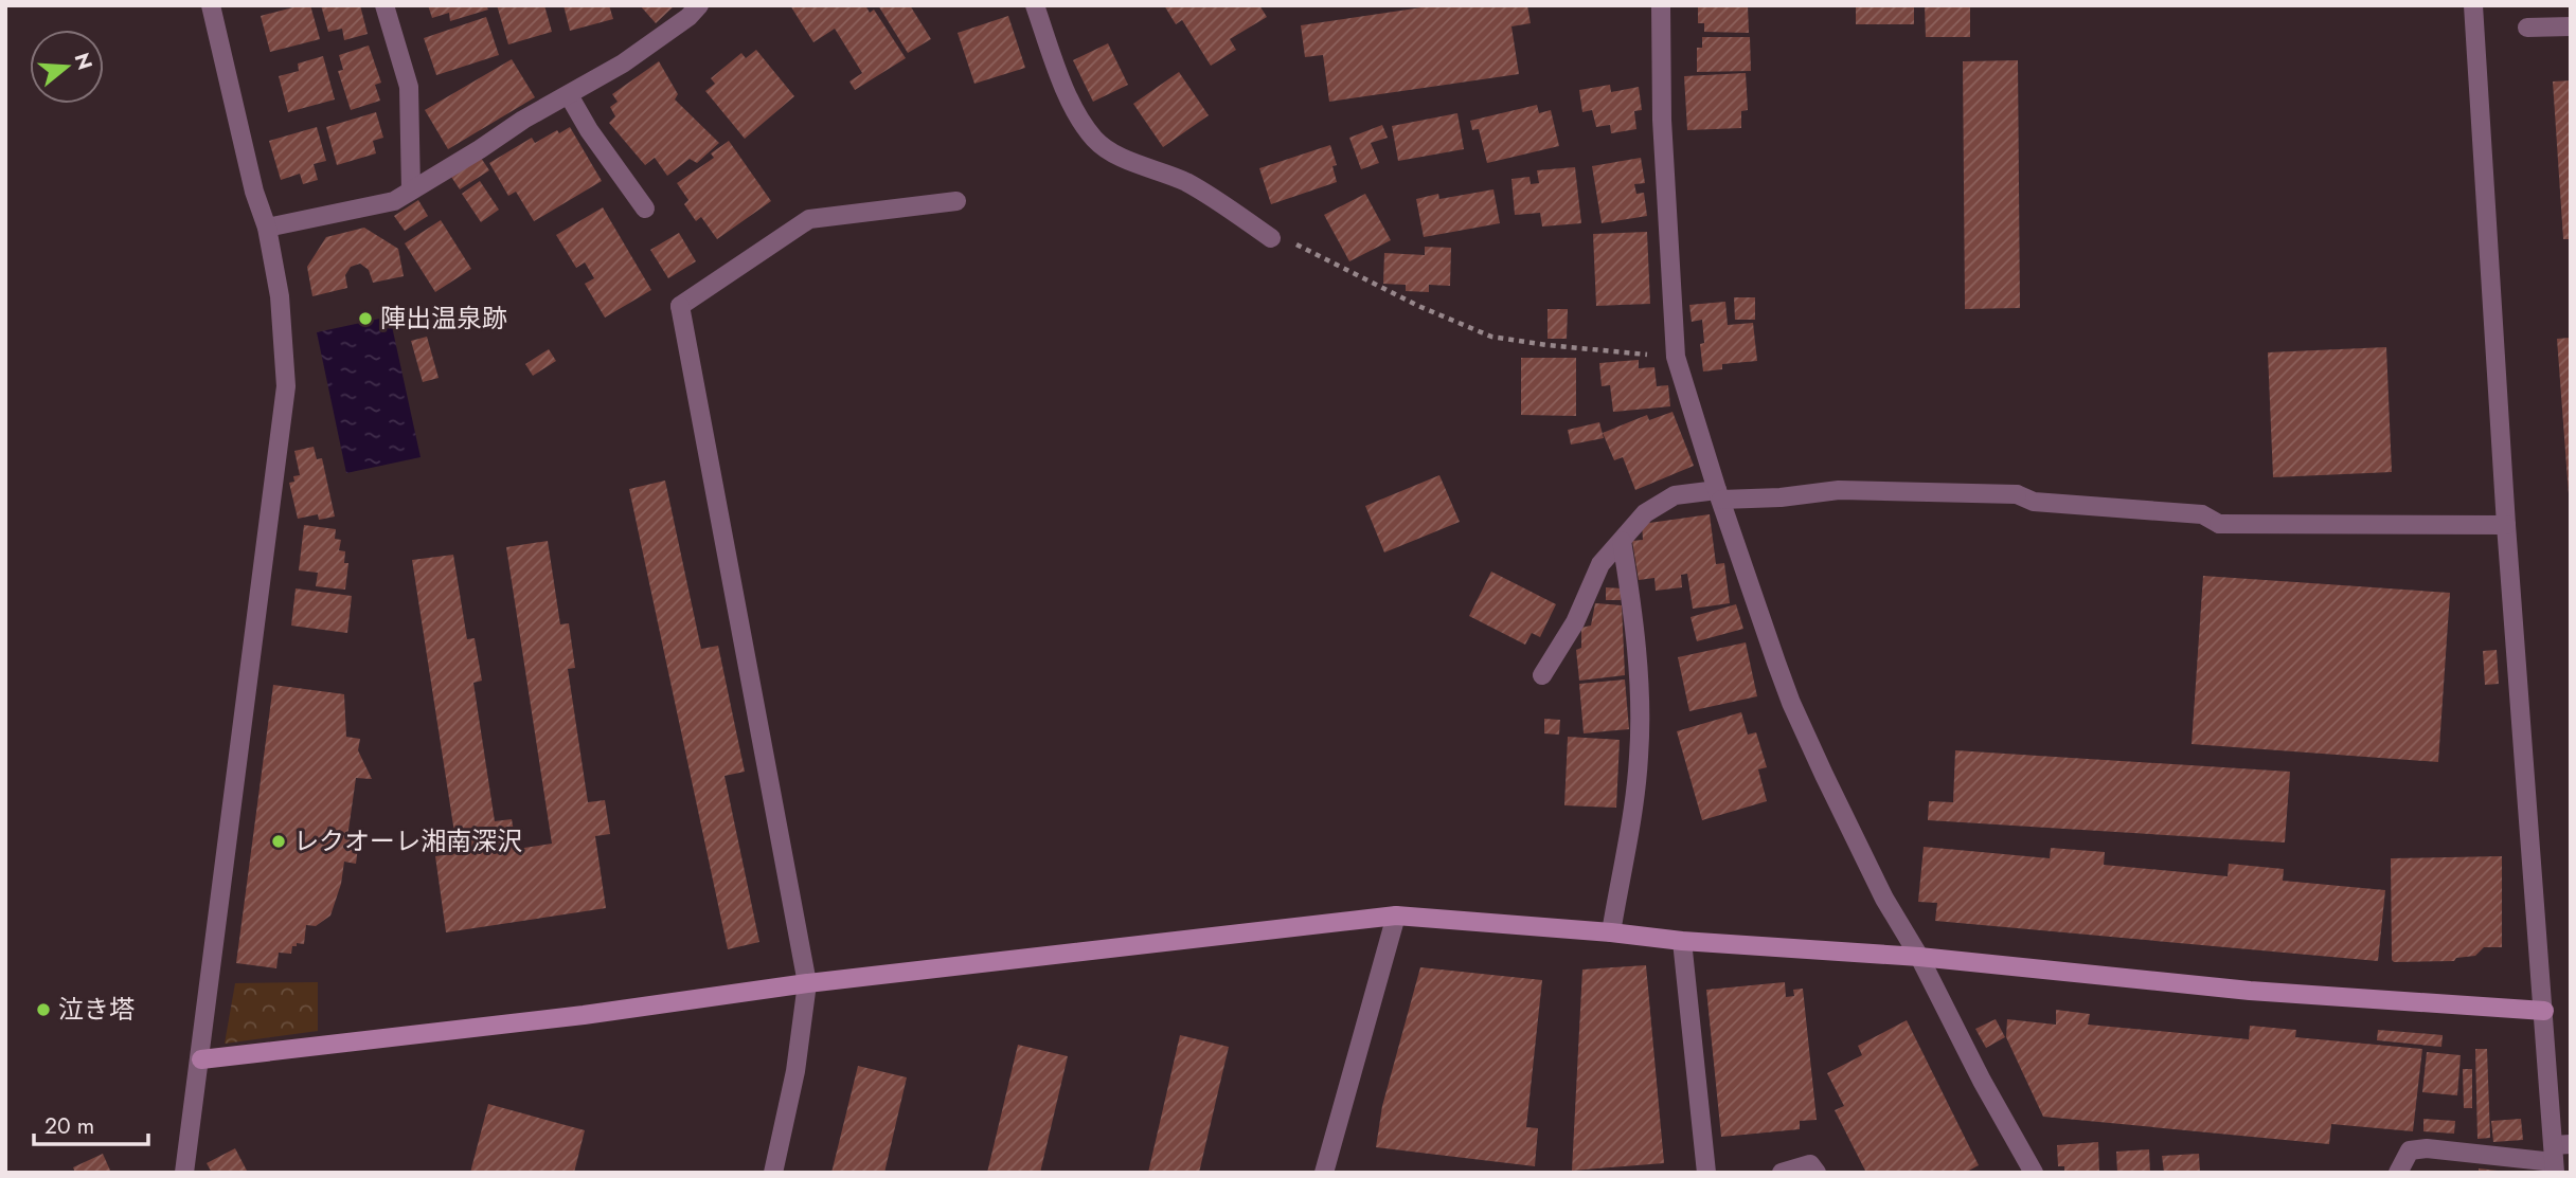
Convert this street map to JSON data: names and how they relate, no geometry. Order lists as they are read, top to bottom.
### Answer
{
  "places": ["陣出温泉跡", "レクオーレ湘南深沢", "泣き塔"],
  "scale_bar": "20 m",
  "north": "right"
}
